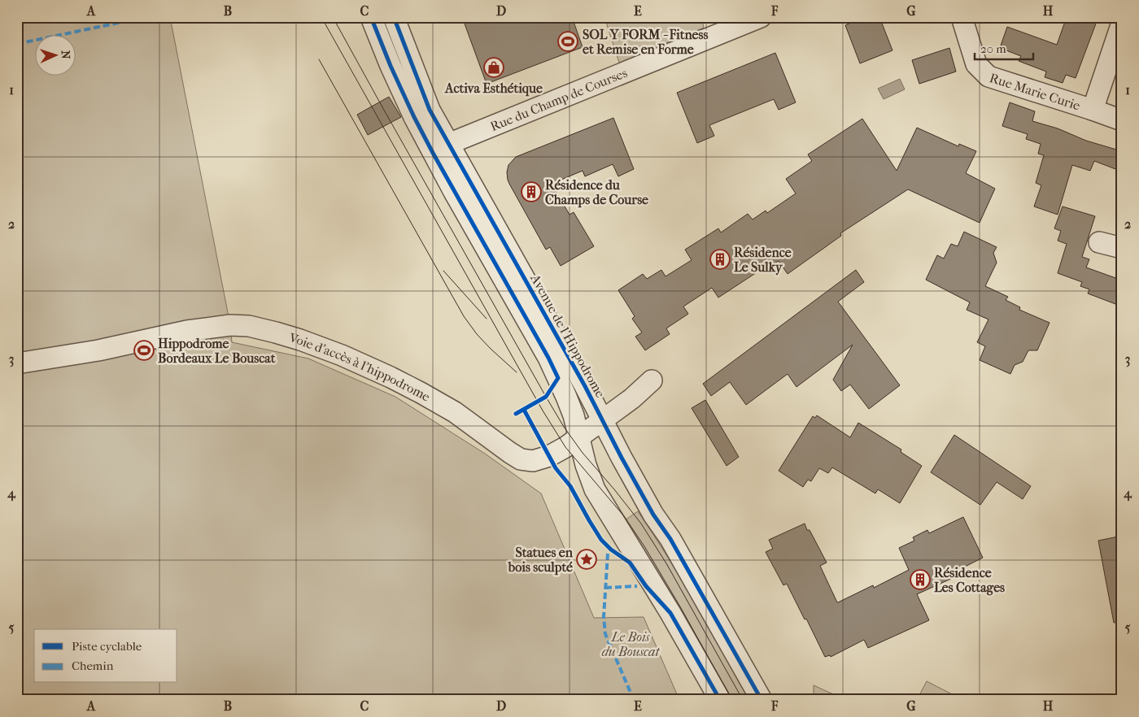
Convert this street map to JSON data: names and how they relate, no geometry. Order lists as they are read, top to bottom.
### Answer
{
  "streets": {
    "street": [
      "Rue Marie Curie",
      "Rue du Champ de Courses",
      "Avenue de l'Hippodrome",
      "Voie d'accès à l'hippodrome"
    ]
  },
  "crossings": [
    ["Rue du Champ de Courses", "Avenue de l'Hippodrome"],
    ["Avenue de l'Hippodrome", "Voie d'accès à l'hippodrome"]
  ],
  "parks": ["Le Bois du Bouscat"],
  "places": {
    "sports": ["SOL Y FORM - Fitness et Remise en Forme", "Hippodrome Bordeaux Le Bouscat"],
    "shop": ["Activa Esthétique"],
    "building": ["Résidence du Champs de Course", "Résidence Le Sulky", "Résidence Les Cottages"],
    "place": ["Statues en bois sculpté"]
  },
  "legend": ["Piste cyclable", "Chemin"],
  "scale_bar": "20 m",
  "north": "right",
  "grid": {
    "columns": [
      "A",
      "B",
      "C",
      "D",
      "E",
      "F",
      "G",
      "H"
    ],
    "rows": [
      "1",
      "2",
      "3",
      "4",
      "5"
    ]
  }
}
